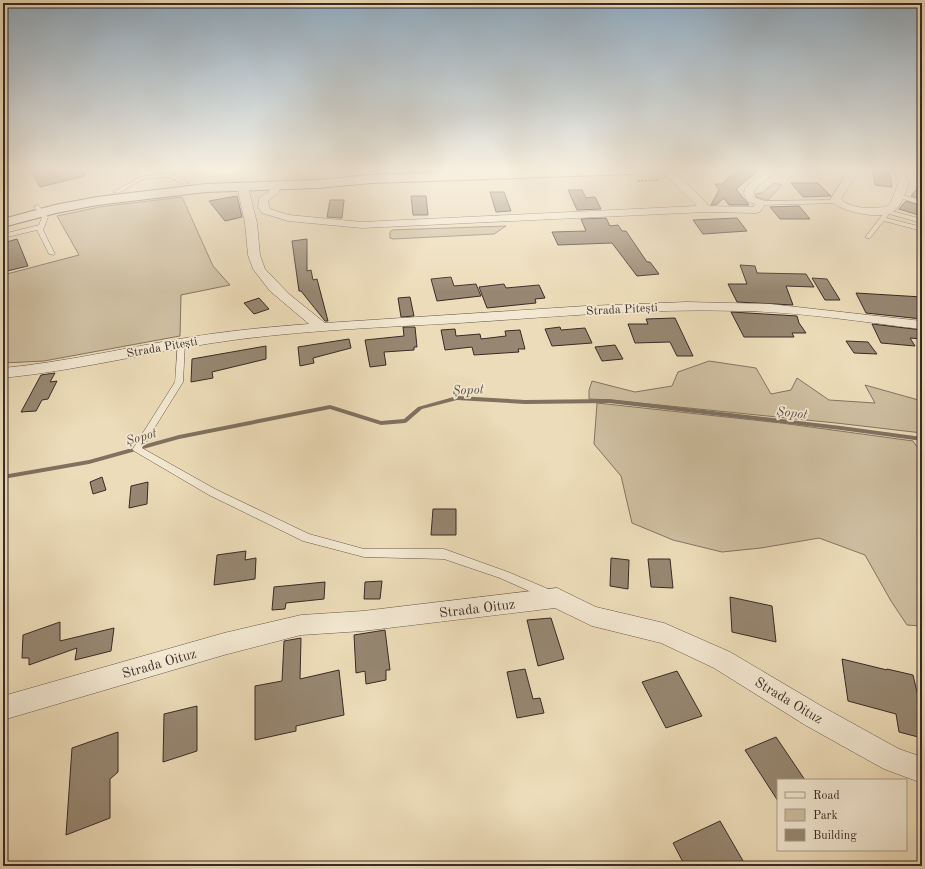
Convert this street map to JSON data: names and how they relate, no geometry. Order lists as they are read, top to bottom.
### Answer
{
  "streets": {
    "street": ["Strada Pitești", "Strada Oituz"]
  },
  "water": ["Șopot"],
  "legend": ["Road", "Park", "Building"]
}
